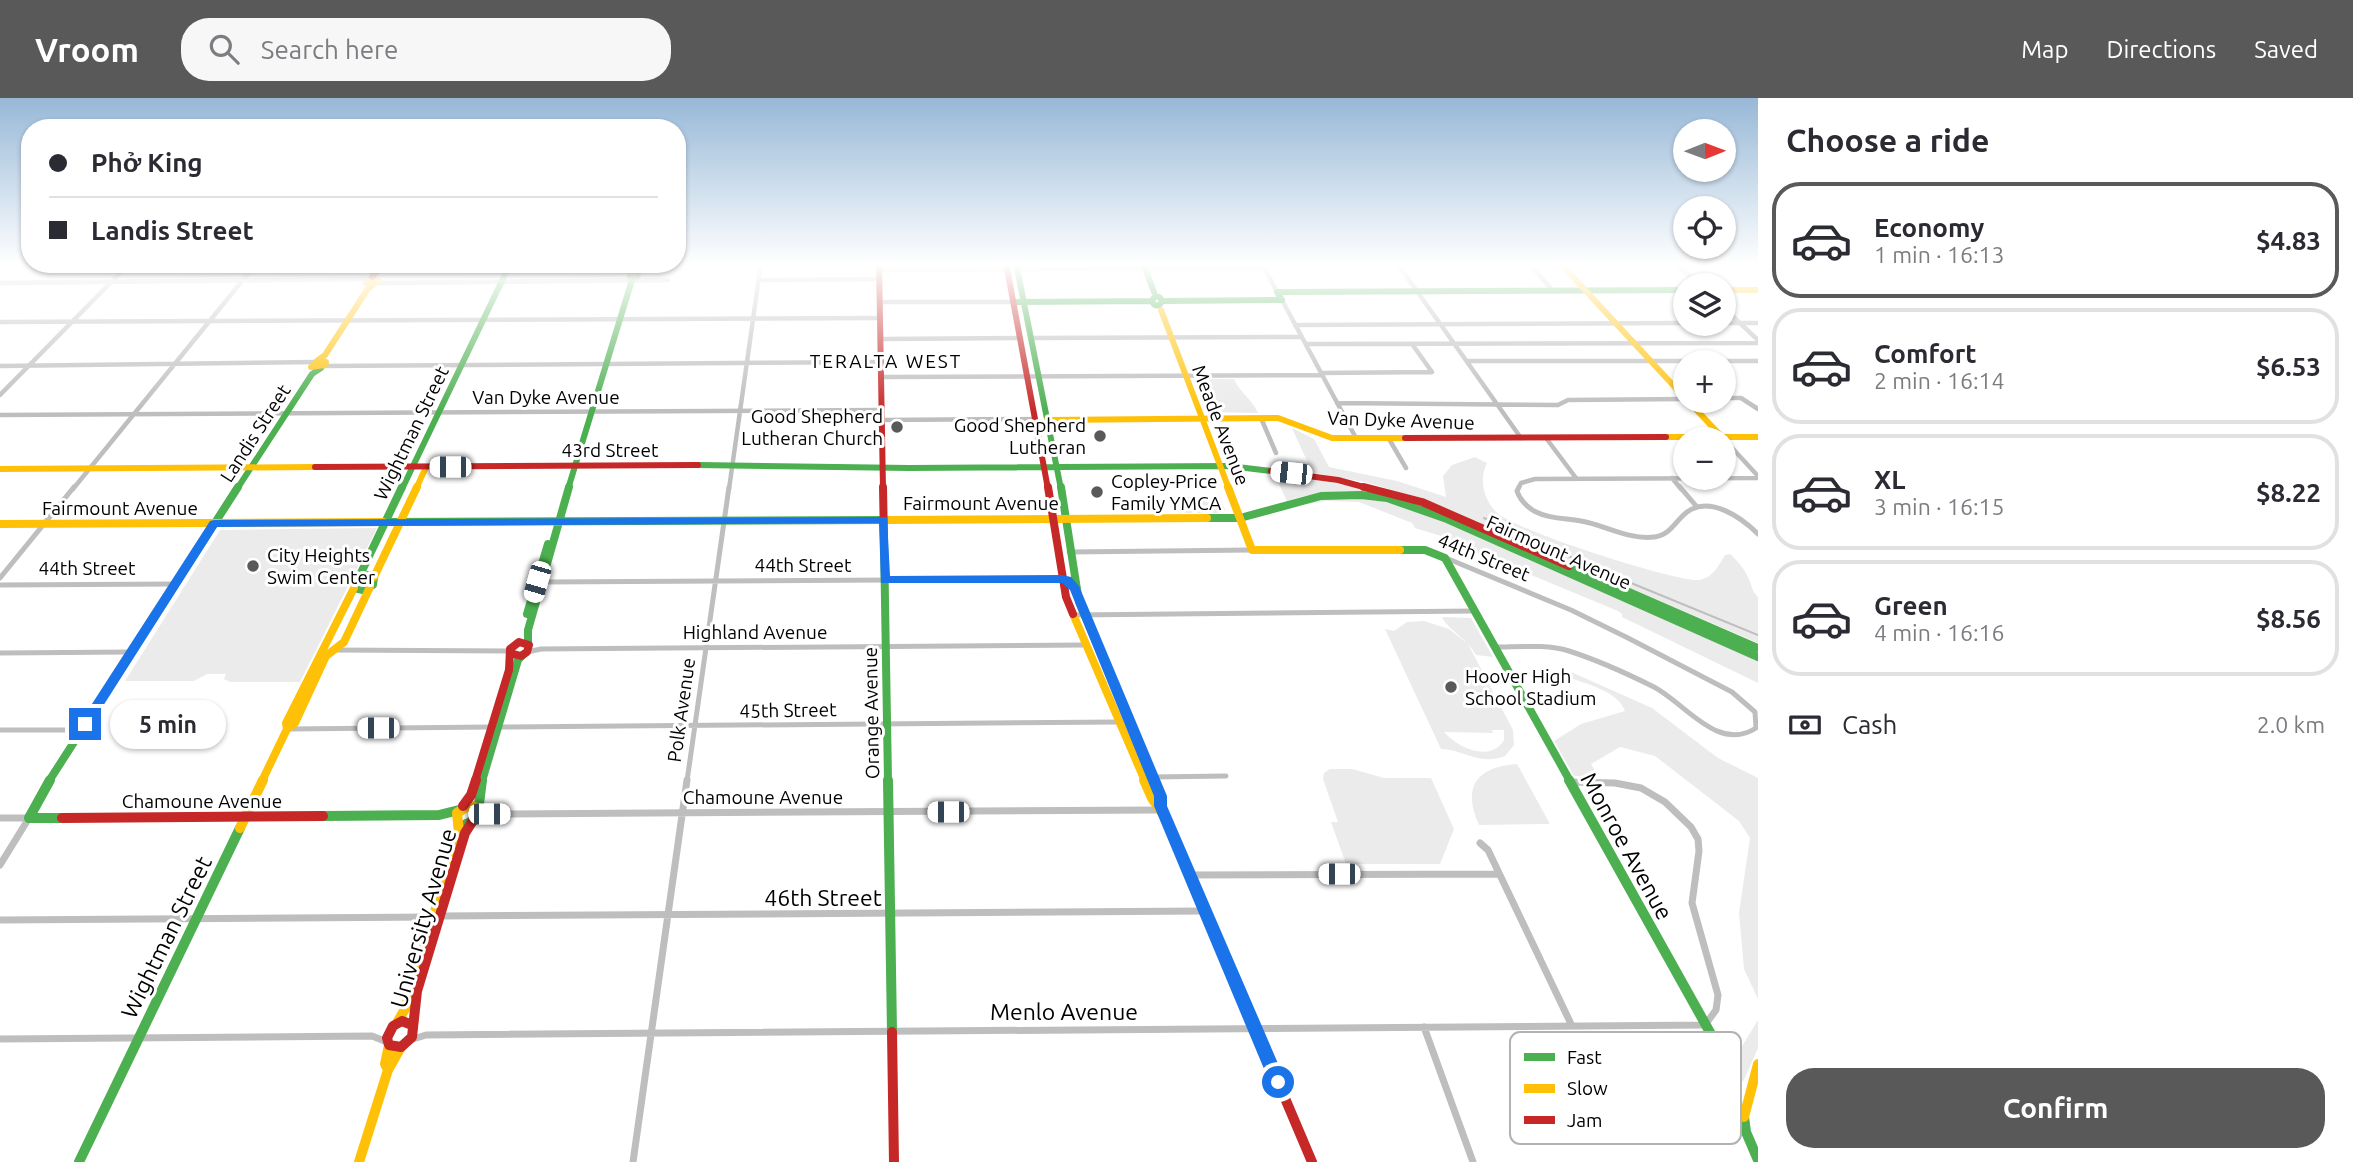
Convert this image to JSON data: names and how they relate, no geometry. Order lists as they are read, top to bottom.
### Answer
{
  "streets": {
    "main road": [
      "Van Dyke Avenue",
      "Meade Avenue",
      "Landis Street",
      "Wightman Street",
      "43rd Street",
      "Fairmount Avenue",
      "44th Street",
      "Orange Avenue",
      "Chamoune Avenue",
      "Monroe Avenue",
      "University Avenue"
    ],
    "street": [
      "Highland Avenue",
      "Polk Avenue",
      "45th Street",
      "46th Street",
      "Menlo Avenue"
    ]
  },
  "crossings": [
    ["Van Dyke Avenue", "Meade Avenue"],
    ["Van Dyke Avenue", "Landis Street"],
    ["Van Dyke Avenue", "Wightman Street"],
    ["Van Dyke Avenue", "Polk Avenue"],
    ["Van Dyke Avenue", "Orange Avenue"],
    ["Van Dyke Avenue", "University Avenue"],
    ["Meade Avenue", "43rd Street"],
    ["Meade Avenue", "Fairmount Avenue"],
    ["Meade Avenue", "44th Street"],
    ["Landis Street", "43rd Street"],
    ["Landis Street", "Fairmount Avenue"],
    ["Landis Street", "44th Street"],
    ["Landis Street", "Chamoune Avenue"],
    ["Wightman Street", "43rd Street"],
    ["Wightman Street", "Fairmount Avenue"],
    ["Wightman Street", "45th Street"],
    ["Wightman Street", "Chamoune Avenue"],
    ["Wightman Street", "46th Street"],
    ["43rd Street", "Fairmount Avenue"],
    ["43rd Street", "Polk Avenue"],
    ["43rd Street", "Orange Avenue"],
    ["43rd Street", "University Avenue"],
    ["Fairmount Avenue", "Polk Avenue"],
    ["Fairmount Avenue", "Orange Avenue"],
    ["Fairmount Avenue", "University Avenue"],
    ["44th Street", "Polk Avenue"],
    ["44th Street", "Orange Avenue"],
    ["44th Street", "Monroe Avenue"],
    ["44th Street", "University Avenue"],
    ["Highland Avenue", "Polk Avenue"],
    ["Highland Avenue", "Orange Avenue"],
    ["Highland Avenue", "University Avenue"],
    ["Polk Avenue", "45th Street"],
    ["Polk Avenue", "Chamoune Avenue"],
    ["Polk Avenue", "46th Street"],
    ["Polk Avenue", "Menlo Avenue"],
    ["45th Street", "Orange Avenue"],
    ["45th Street", "University Avenue"],
    ["Orange Avenue", "Chamoune Avenue"],
    ["Orange Avenue", "46th Street"],
    ["Orange Avenue", "Menlo Avenue"],
    ["Chamoune Avenue", "University Avenue"],
    ["Monroe Avenue", "Menlo Avenue"],
    ["46th Street", "University Avenue"],
    ["University Avenue", "Menlo Avenue"]
  ],
  "districts": ["TERALTA WEST"],
  "places": [
    "Good Shepherd Lutheran Church",
    "Good Shepherd Lutheran",
    "Copley-Price Family YMCA",
    "City Heights Swim Center",
    "Hoover High School Stadium"
  ],
  "legend": ["Fast", "Slow", "Jam"],
  "north": "right",
  "page": {
    "header": "Vroom",
    "search": "Search here",
    "nav": ["Map", "Directions", "Saved"],
    "heading": "Choose a ride",
    "map_buttons": ["+", "−"],
    "banner": ["Phở King", "Landis Street"],
    "list": [
      {
        "name": "Economy",
        "note": "1 min · 16:13",
        "value": "$4.83"
      },
      {
        "name": "Comfort",
        "note": "2 min · 16:14",
        "value": "$6.53"
      },
      {
        "name": "XL",
        "note": "3 min · 16:15",
        "value": "$8.22"
      },
      {
        "name": "Green",
        "note": "4 min · 16:16",
        "value": "$8.56"
      }
    ],
    "pay": ["Cash", "2.0 km"],
    "bubble": "5 min",
    "buttons": "Confirm"
  }
}
